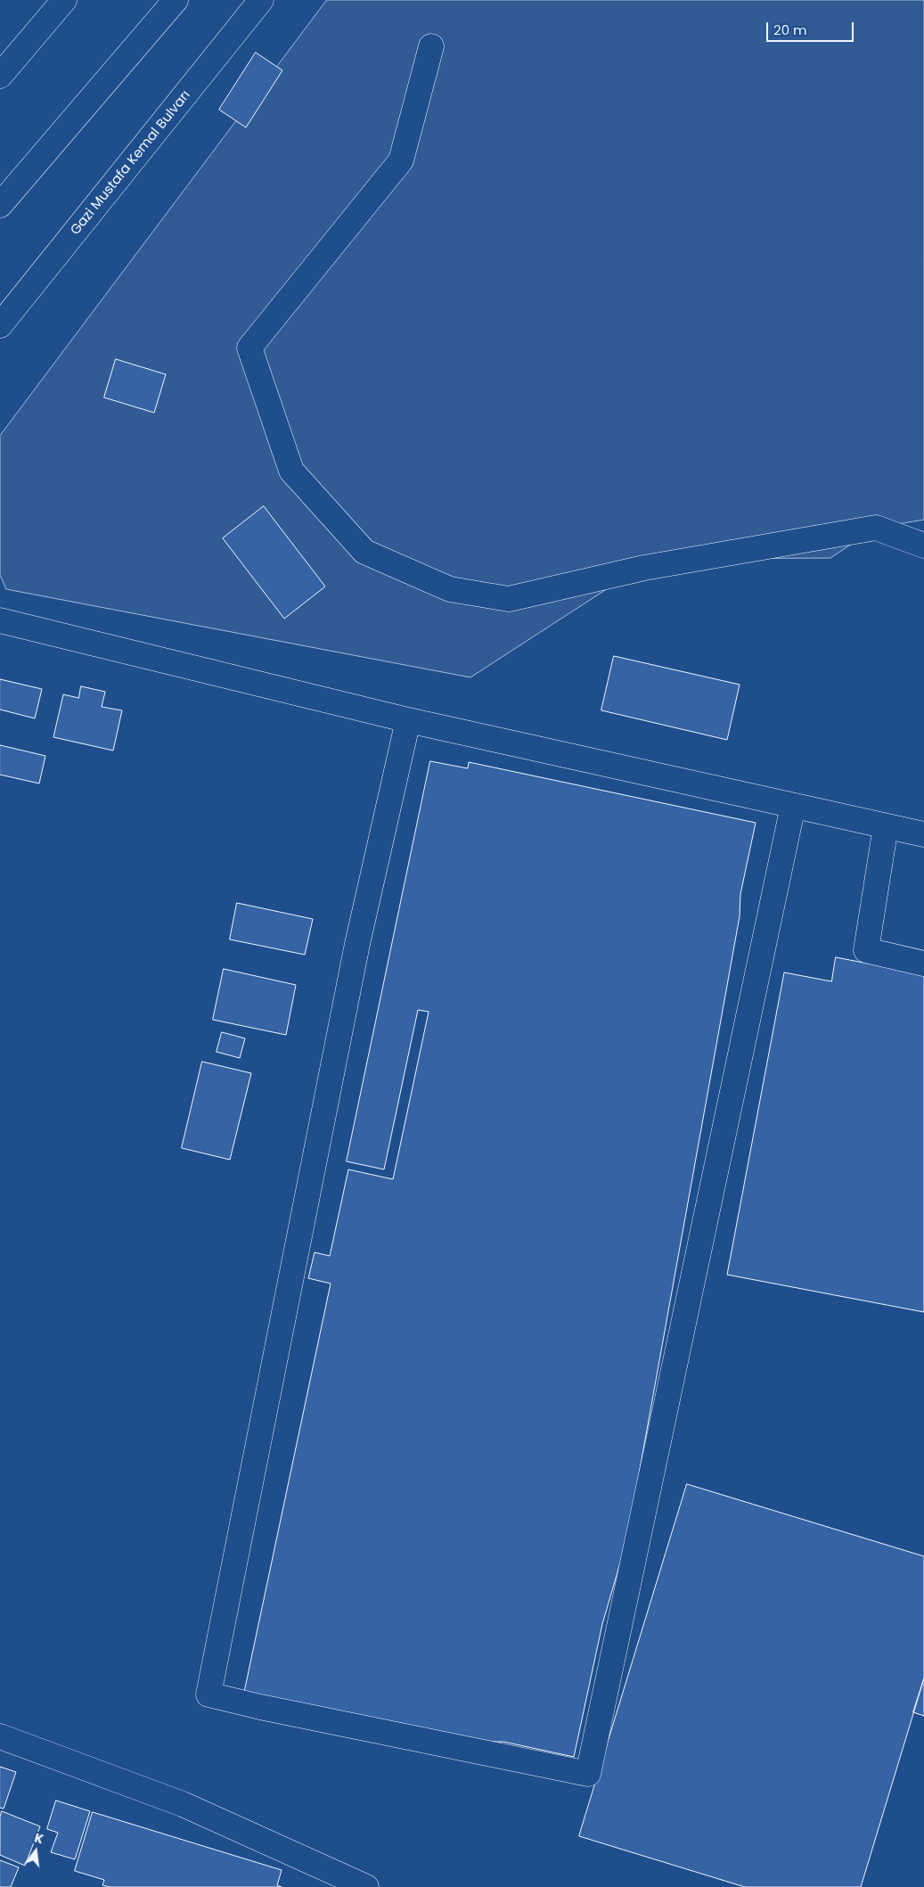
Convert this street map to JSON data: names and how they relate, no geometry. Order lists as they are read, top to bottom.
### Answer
{
  "streets": {
    "main road": ["Gazi Mustafa Kemal Bulvarı"]
  },
  "scale_bar": "20 m",
  "north": "top"
}
